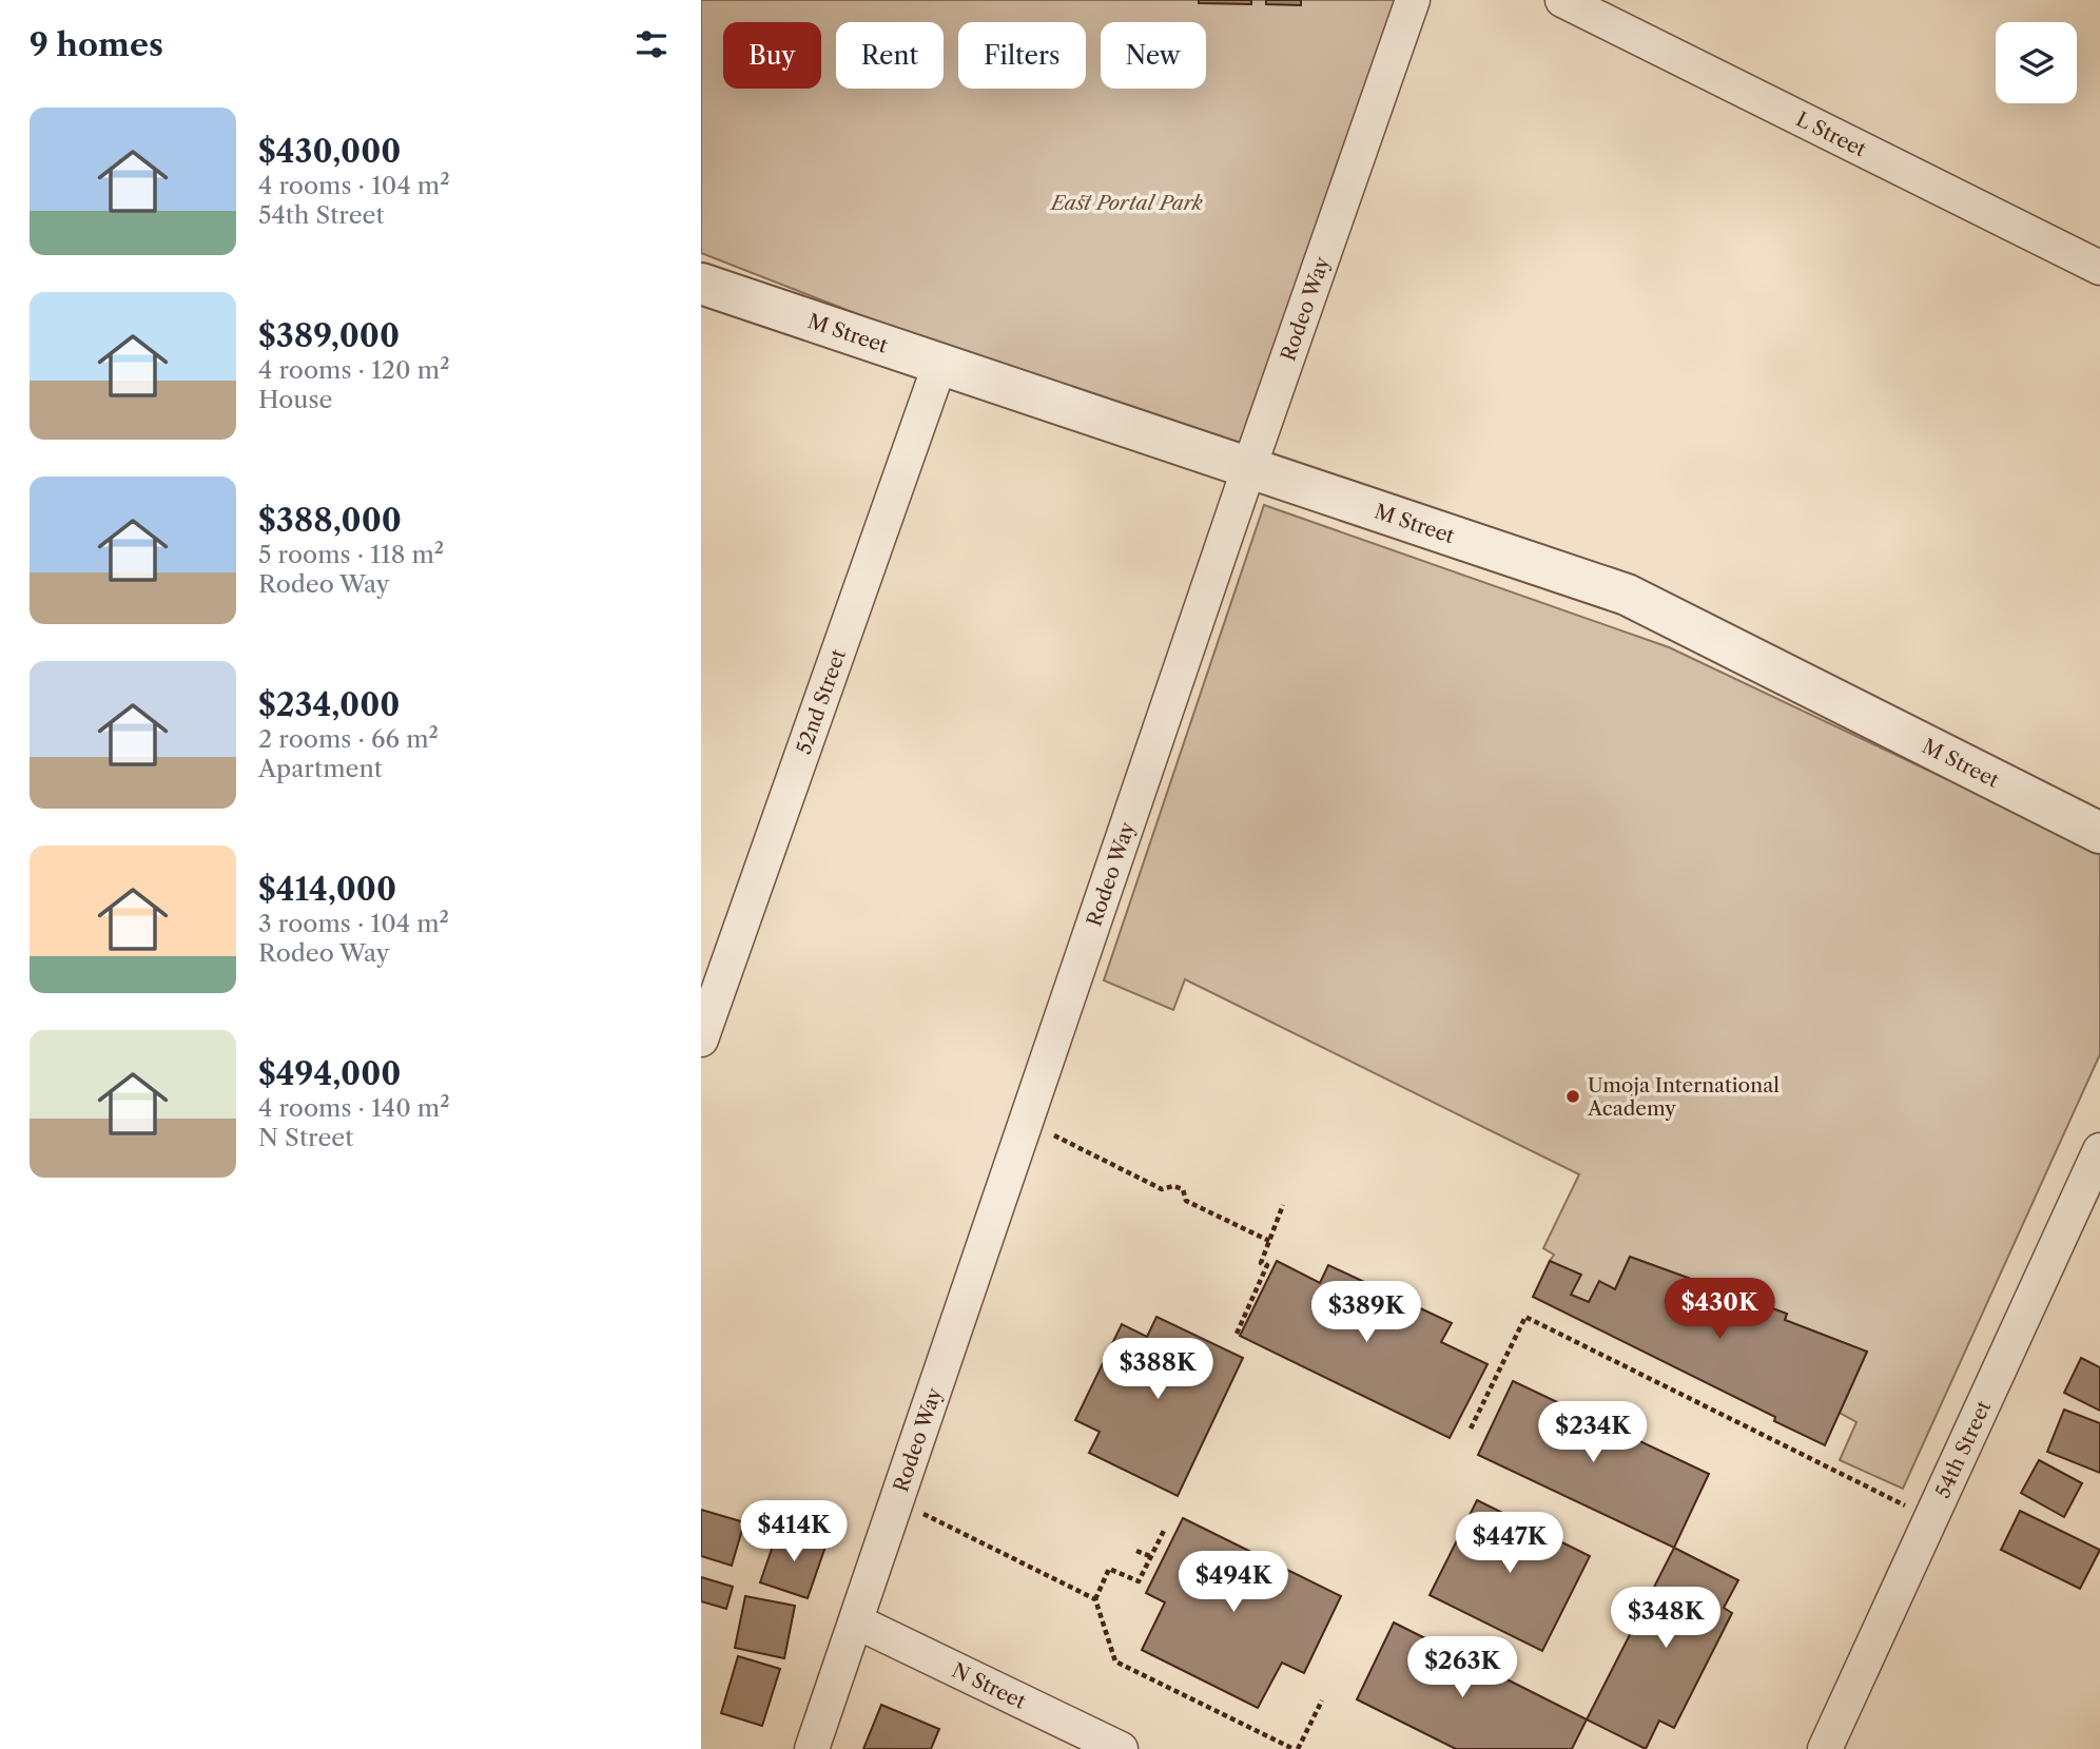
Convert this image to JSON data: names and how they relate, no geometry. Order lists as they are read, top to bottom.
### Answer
{
  "streets": {
    "street": [
      "L Street",
      "Rodeo Way",
      "M Street",
      "52nd Street",
      "54th Street",
      "N Street"
    ]
  },
  "crossings": [
    ["Rodeo Way", "M Street"],
    ["Rodeo Way", "N Street"],
    ["M Street", "52nd Street"]
  ],
  "parks": ["East Portal Park"],
  "places": ["Umoja International Academy"],
  "page": {
    "heading": "9 homes",
    "chip": [
      "Buy",
      "Rent",
      "Filters",
      "New"
    ],
    "list": [
      {
        "name": "$430,000",
        "note": "4 rooms · 104 m² · 54th Street"
      },
      {
        "name": "$389,000",
        "note": "4 rooms · 120 m² · House"
      },
      {
        "name": "$388,000",
        "note": "5 rooms · 118 m² · Rodeo Way"
      },
      {
        "name": "$234,000",
        "note": "2 rooms · 66 m² · Apartment"
      },
      {
        "name": "$414,000",
        "note": "3 rooms · 104 m² · Rodeo Way"
      },
      {
        "name": "$494,000",
        "note": "4 rooms · 140 m² · N Street"
      }
    ],
    "price": [
      "$430K",
      "$389K",
      "$388K",
      "$234K",
      "$414K",
      "$447K",
      "$494K",
      "$348K",
      "$263K"
    ]
  }
}
